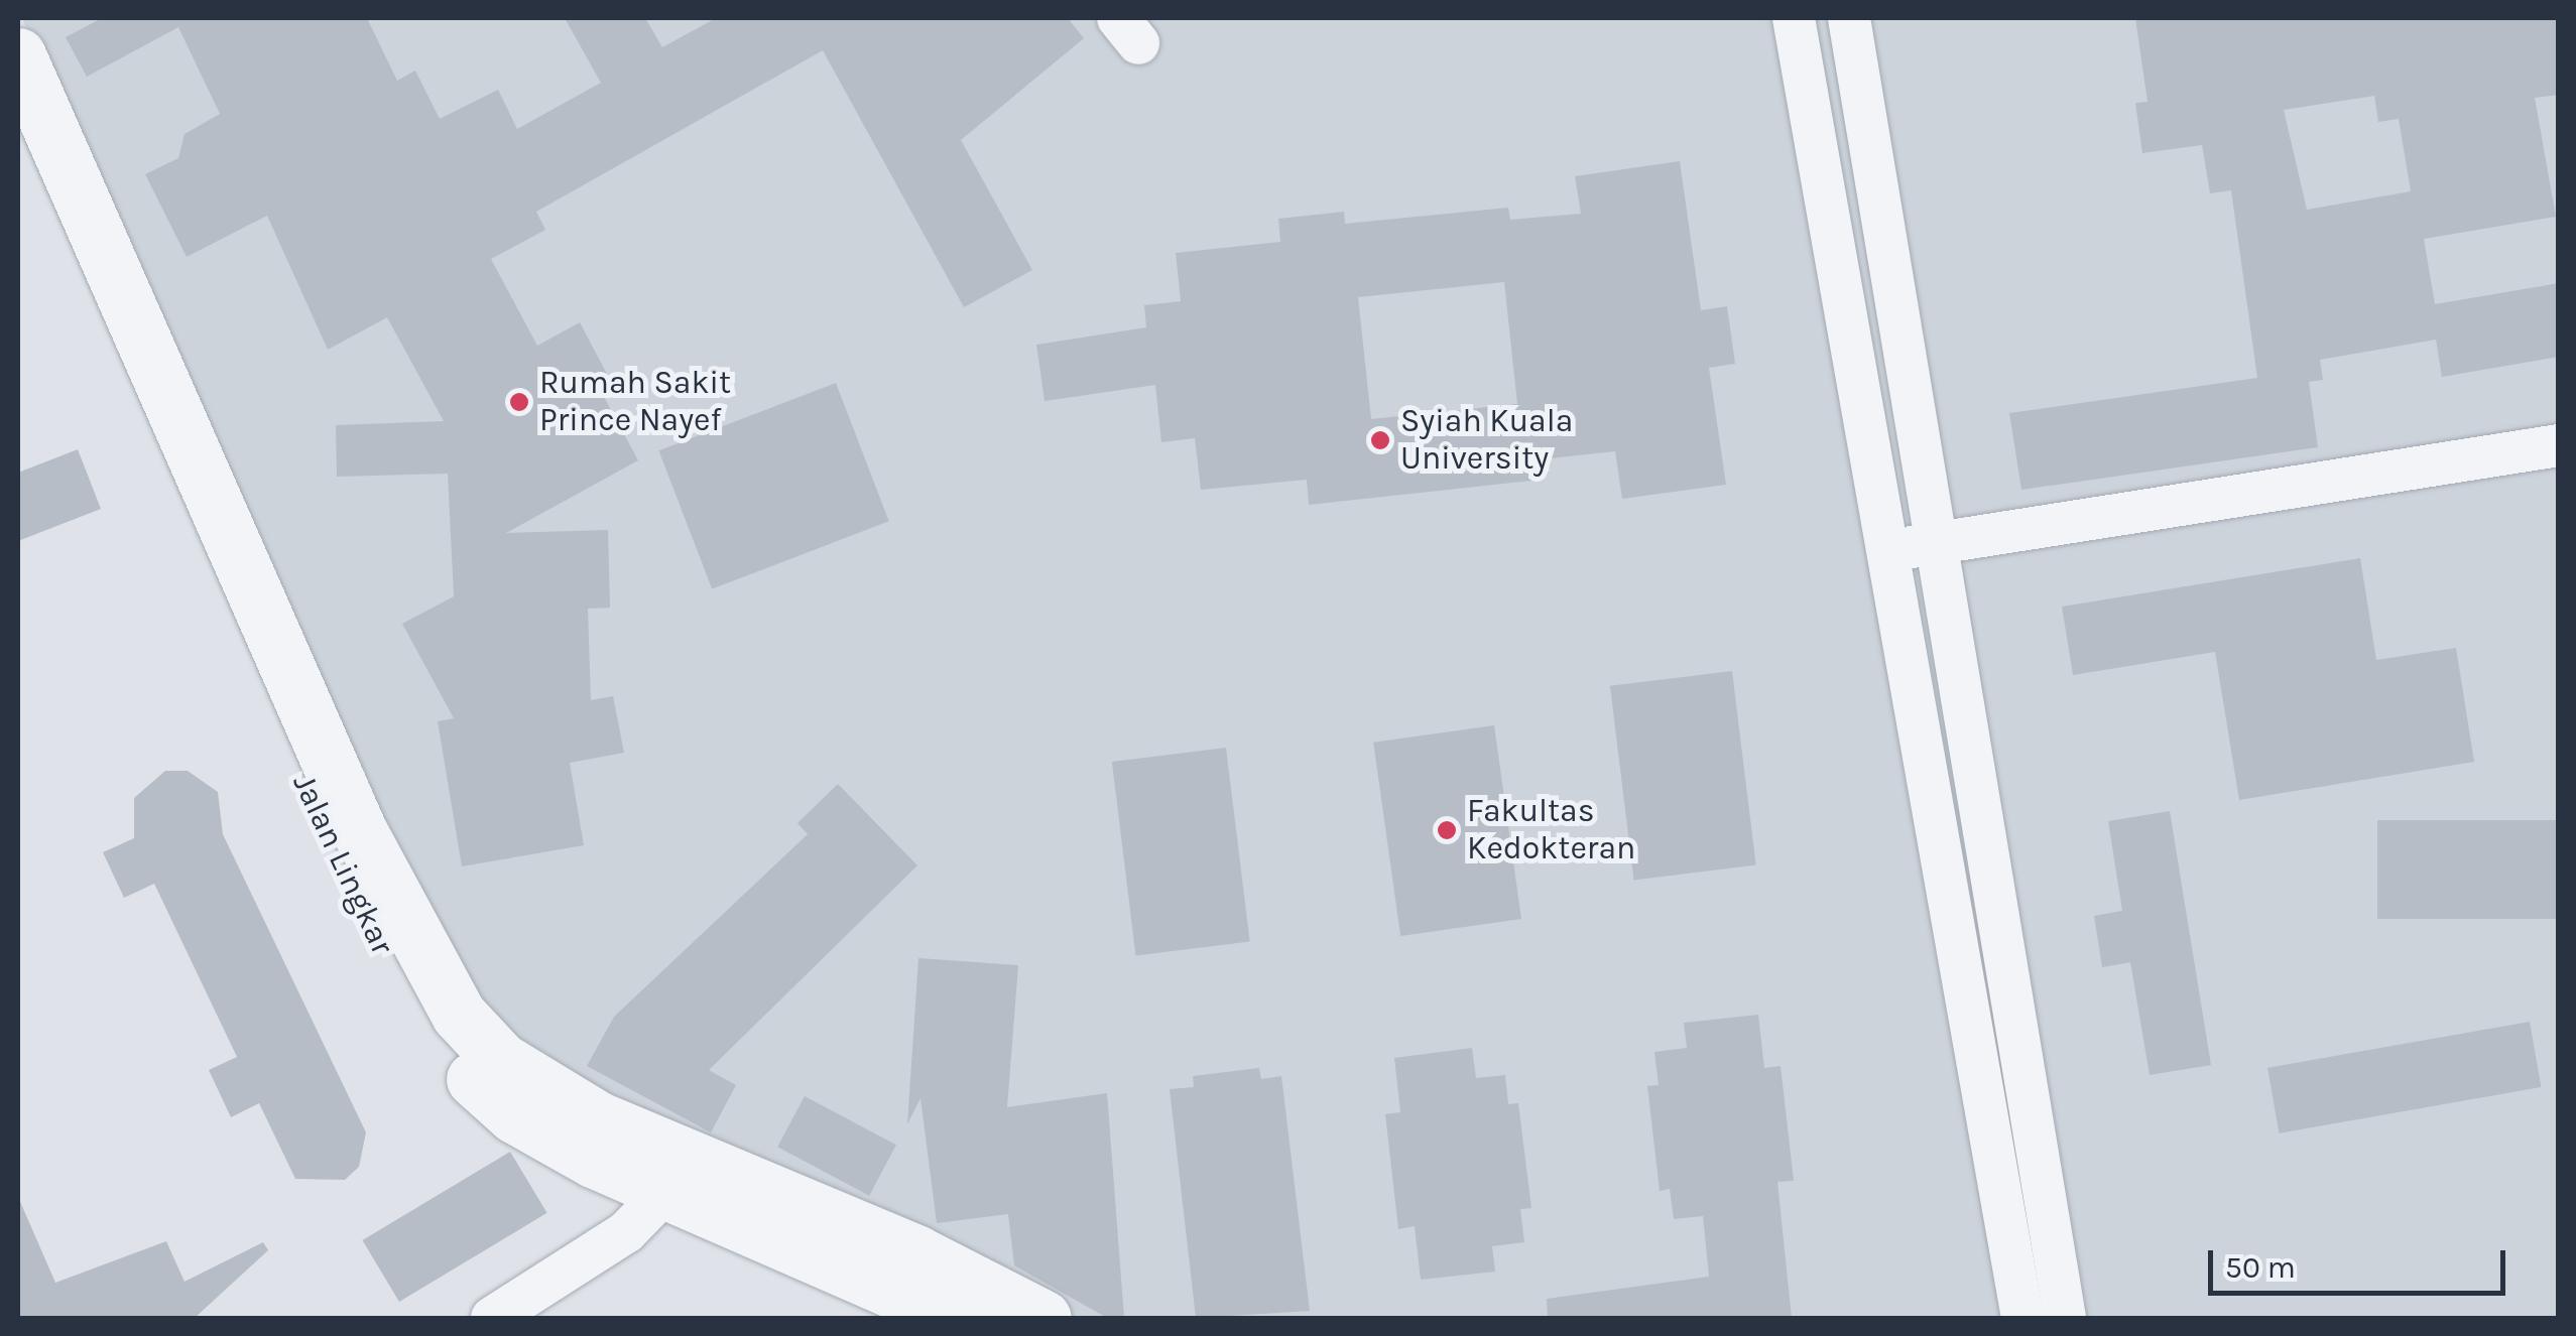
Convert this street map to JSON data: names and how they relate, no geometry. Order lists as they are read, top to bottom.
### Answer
{
  "streets": {
    "street": ["Jalan Lingkar"]
  },
  "places": ["Rumah Sakit Prince Nayef", "Syiah Kuala University", "Fakultas Kedokteran"],
  "scale_bar": "50 m"
}
